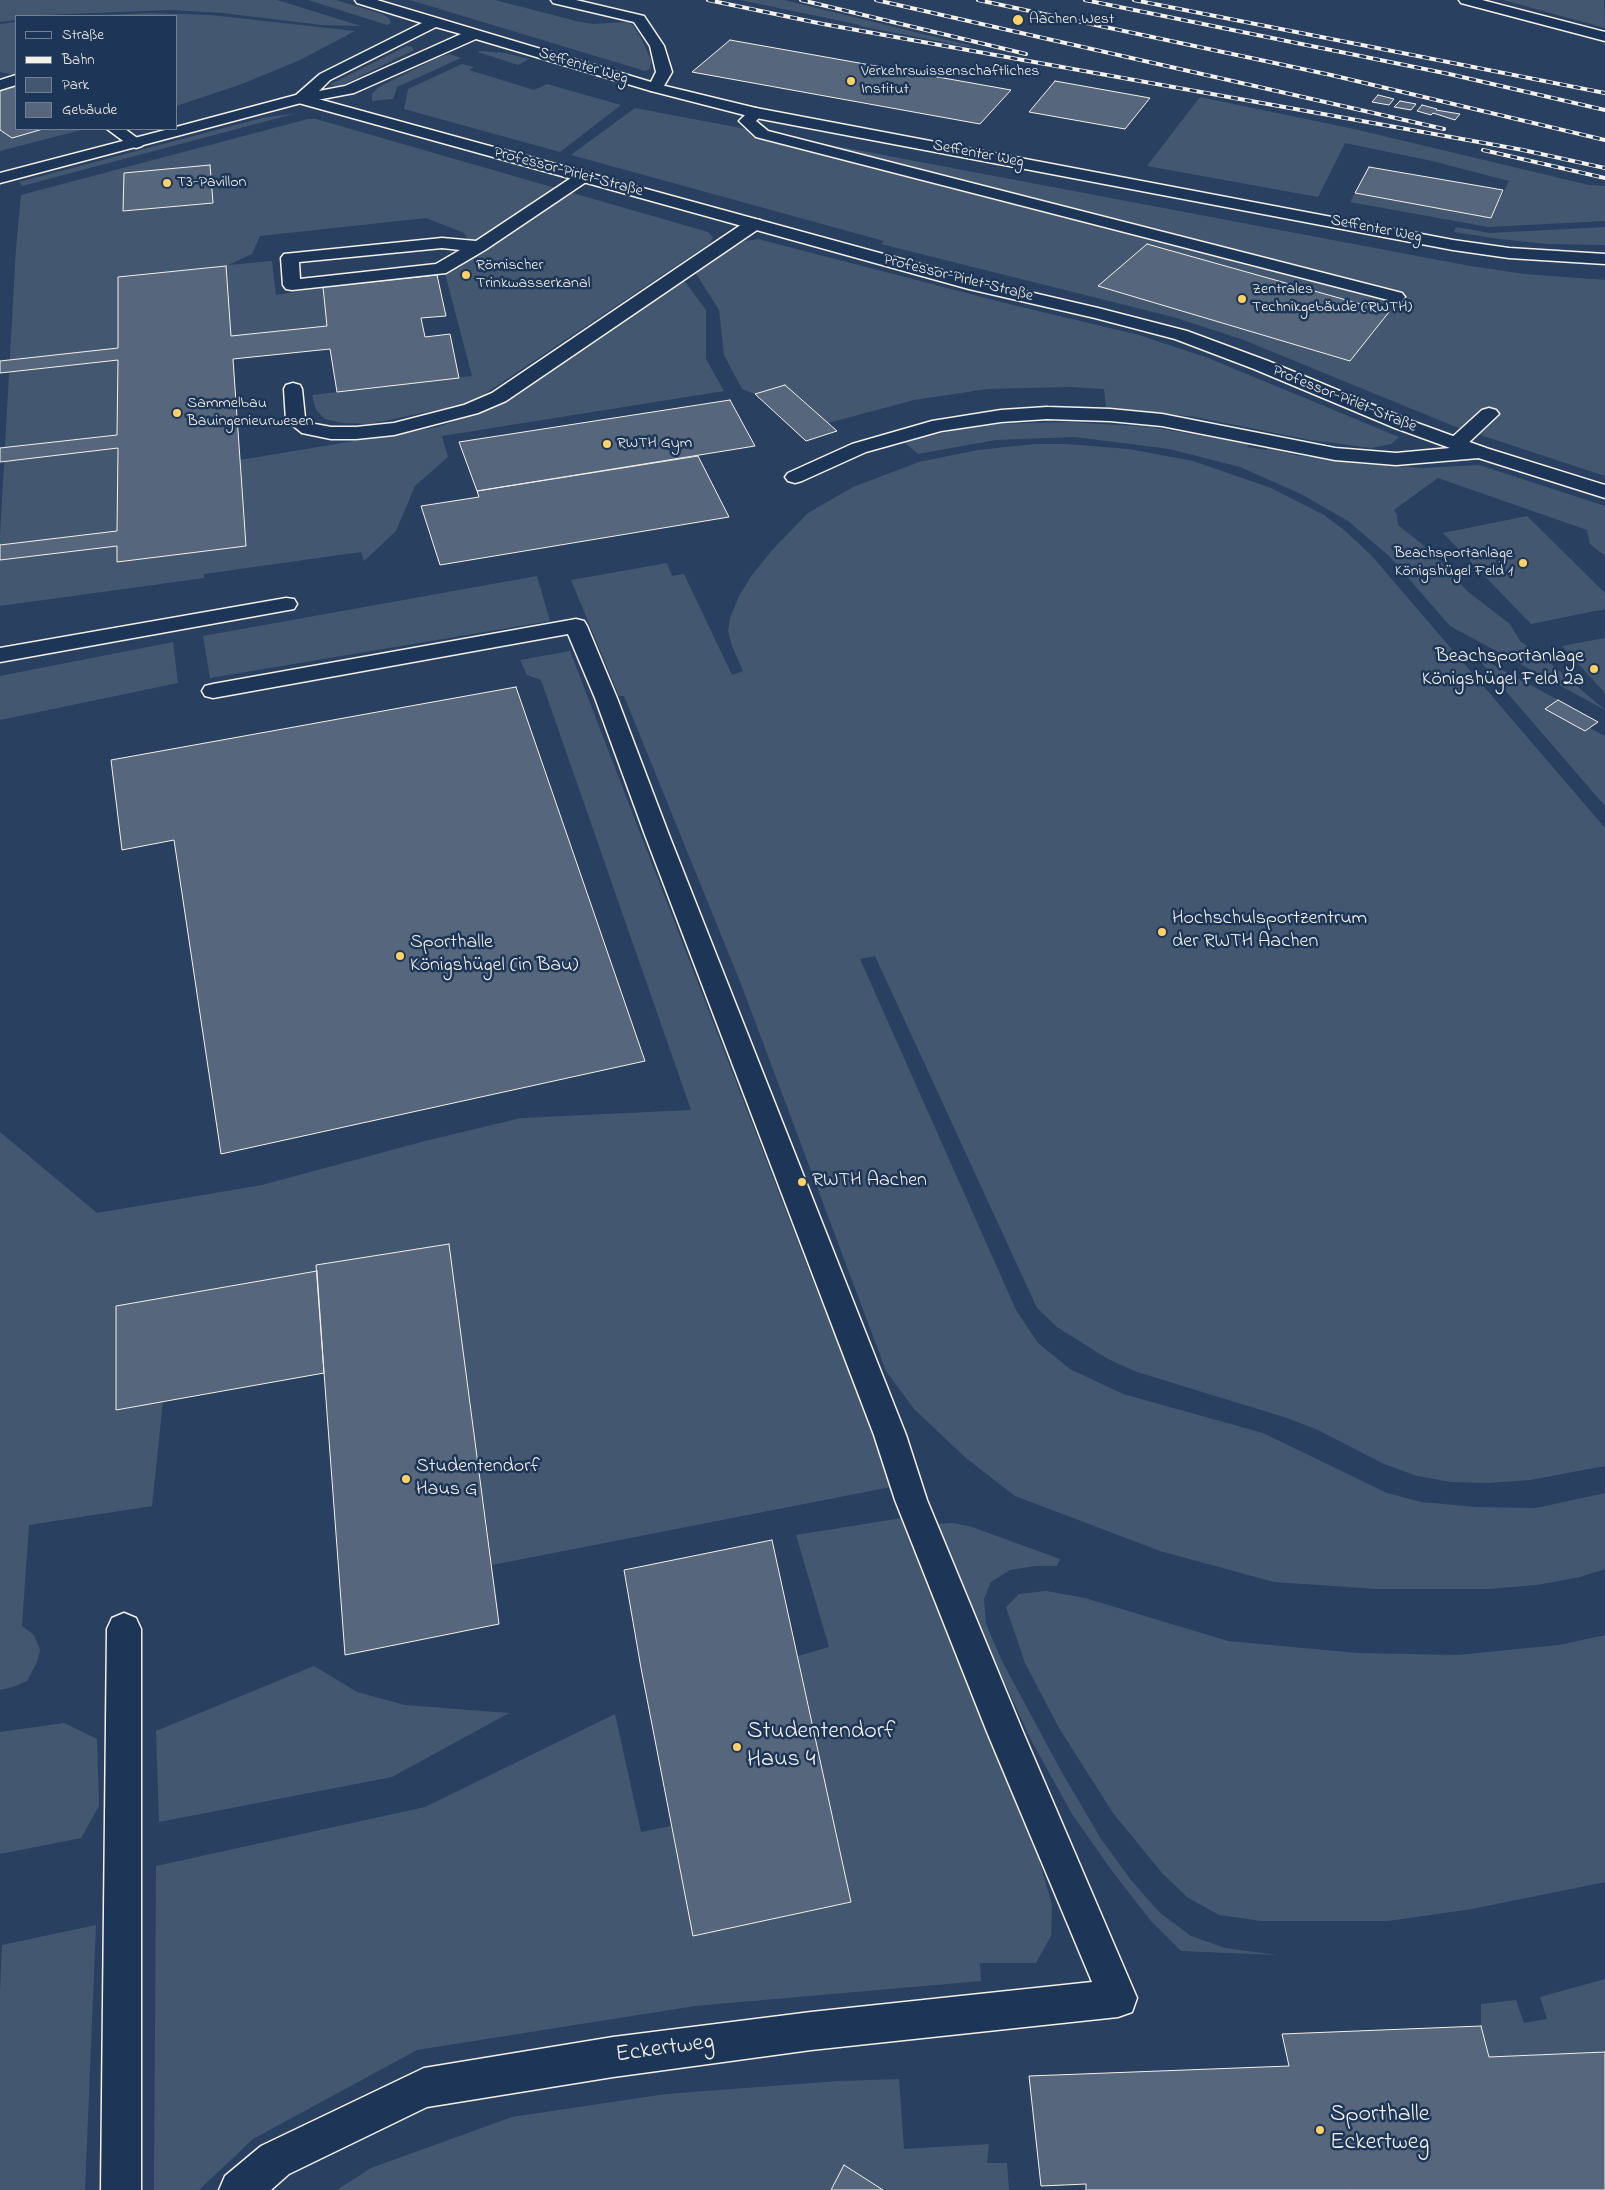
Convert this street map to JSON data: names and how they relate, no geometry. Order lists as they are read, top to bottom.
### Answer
{
  "streets": {
    "street": ["Seffenter Weg", "Professor-Pirlet-Straße", "Eckertweg"]
  },
  "places": [
    "Aachen West",
    "Verkehrswissenschaftliches Institut",
    "T3-Pavillon",
    "Römischer Trinkwasserkanal",
    "Zentrales Technikgebäude (RWTH)",
    "Sammelbau Bauingenieurwesen",
    "RWTH Gym",
    "Beachsportanlage Königshügel Feld 1",
    "Beachsportanlage Königshügel Feld 2a",
    "Hochschulsportzentrum der RWTH Aachen",
    "Sporthalle Königshügel (in Bau)",
    "RWTH Aachen",
    "Studentendorf Haus G",
    "Studentendorf Haus 4",
    "Sporthalle Eckertweg"
  ],
  "legend": [
    "Straße",
    "Bahn",
    "Park",
    "Gebäude"
  ]
}
